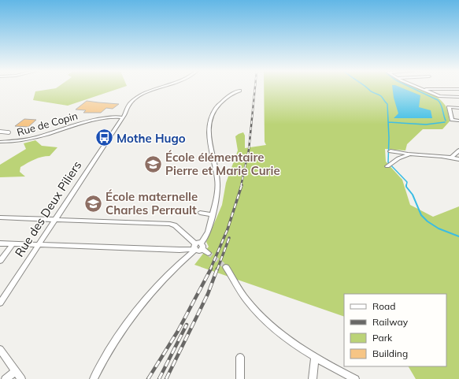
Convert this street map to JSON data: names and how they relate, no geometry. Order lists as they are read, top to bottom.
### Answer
{
  "streets": {
    "street": ["Rue de Copin", "Rue des Deux Piliers"]
  },
  "crossings": [
    ["Rue de Copin", "Rue des Deux Piliers"]
  ],
  "places": {
    "bus stop": ["Mothe Hugo"],
    "school or university": ["École élémentaire Pierre et Marie Curie", "École maternelle Charles Perrault"]
  },
  "legend": [
    "Road",
    "Railway",
    "Park",
    "Building"
  ]
}
